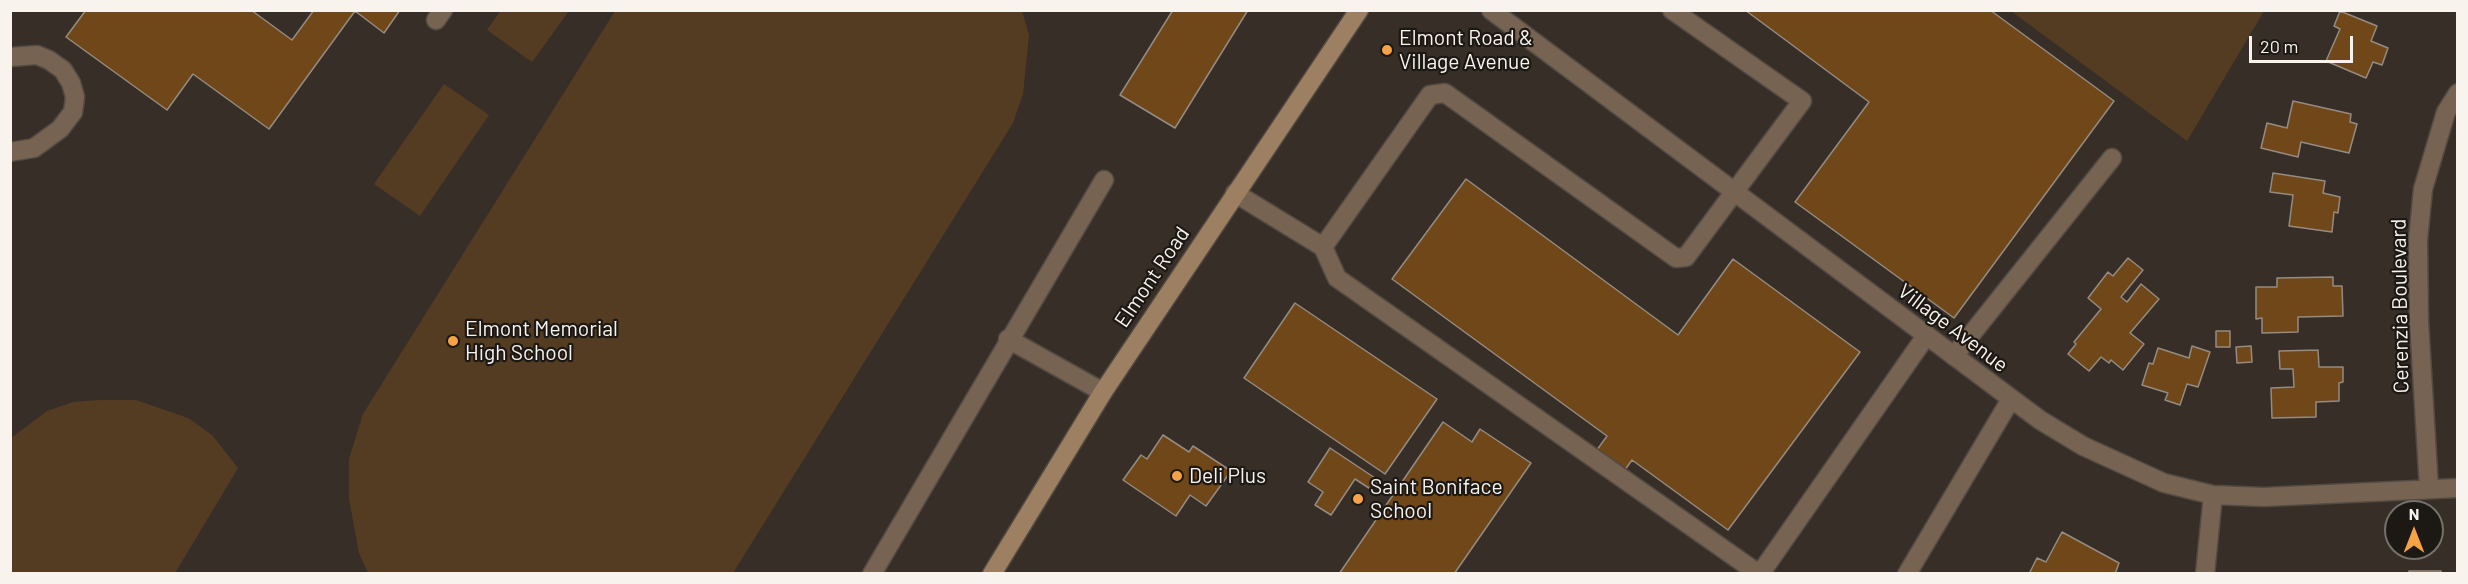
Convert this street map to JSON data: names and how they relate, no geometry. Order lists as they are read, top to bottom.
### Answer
{
  "streets": {
    "main road": ["Elmont Road"],
    "street": ["Cerenzia Boulevard", "Village Avenue"]
  },
  "crossings": [
    ["Cerenzia Boulevard", "Village Avenue"]
  ],
  "places": [
    "Elmont Road & Village Avenue",
    "Elmont Memorial High School",
    "Deli Plus",
    "Saint Boniface School"
  ],
  "scale_bar": "20 m",
  "north": "top"
}
